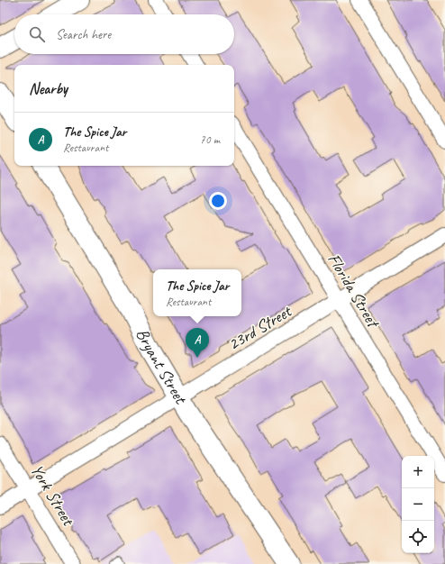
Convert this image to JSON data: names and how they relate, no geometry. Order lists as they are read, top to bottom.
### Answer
{
  "streets": {
    "street": [
      "Florida Street",
      "23rd Street",
      "Bryant Street",
      "York Street"
    ]
  },
  "crossings": [
    ["Florida Street", "23rd Street"],
    ["23rd Street", "Bryant Street"],
    ["23rd Street", "York Street"]
  ],
  "page": {
    "search": "Search here",
    "heading": "Nearby",
    "list": [
      {
        "mark": "A",
        "name": "The Spice Jar",
        "note": "Restaurant",
        "value": "70 m"
      }
    ],
    "popup": ["The Spice Jar", "Restaurant"],
    "pins": "A",
    "map_buttons": ["+", "−"]
  }
}
